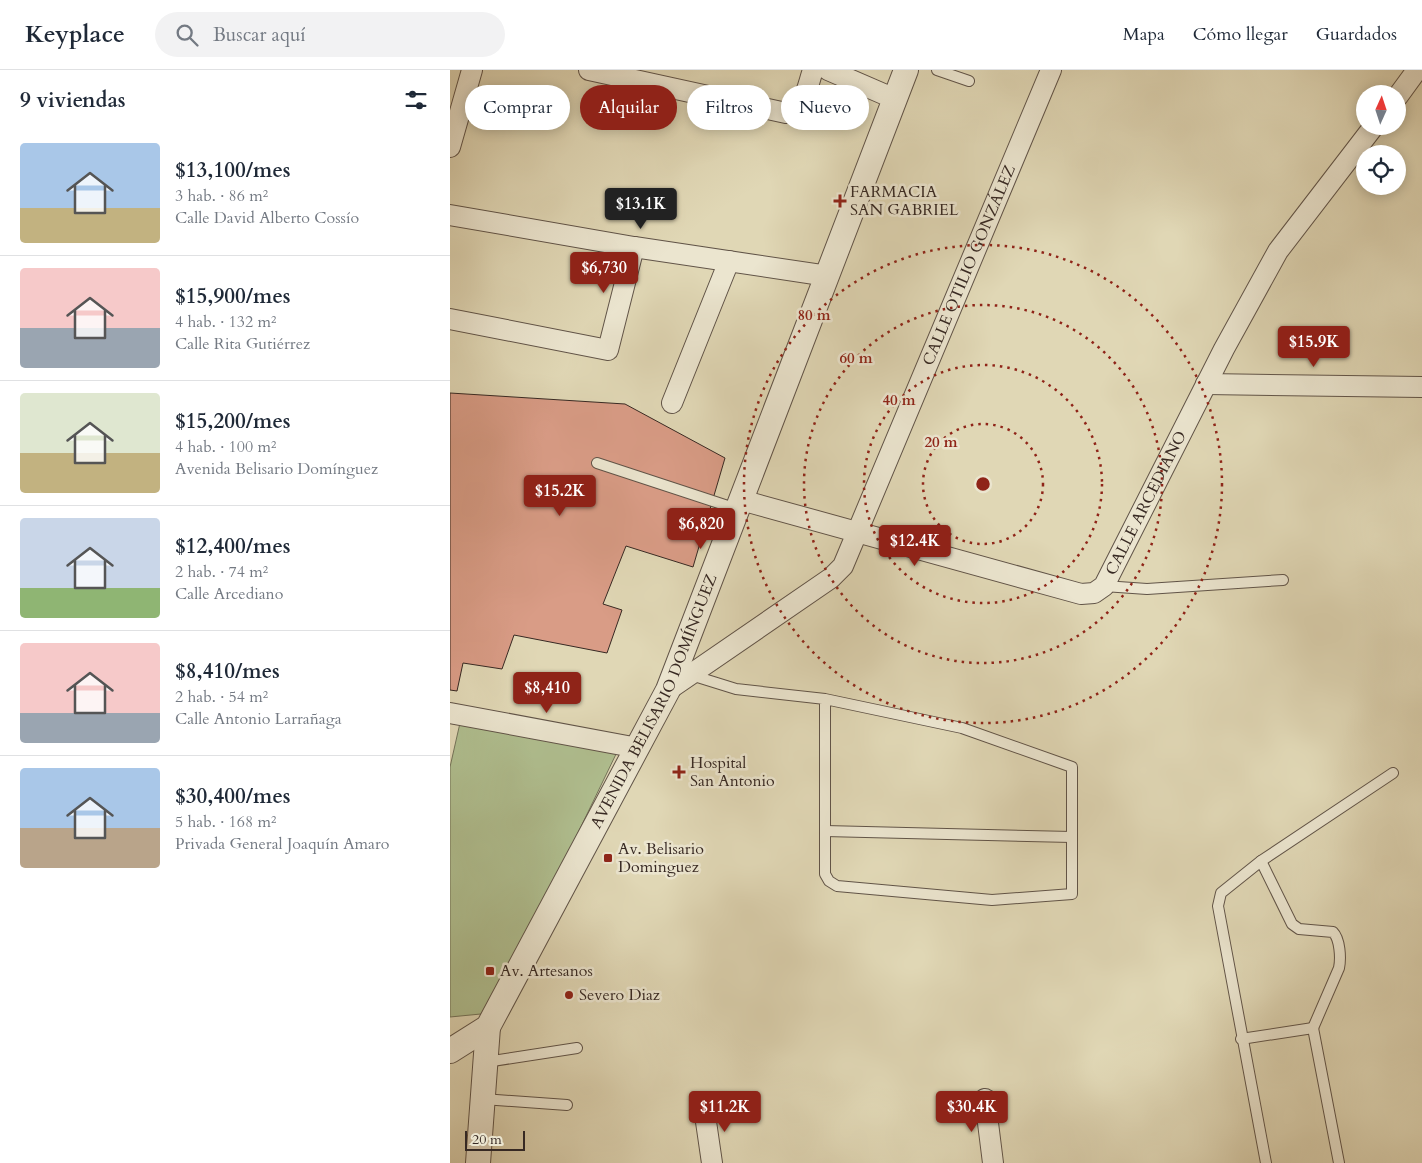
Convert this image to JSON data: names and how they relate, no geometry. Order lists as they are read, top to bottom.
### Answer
{
  "streets": {
    "street": ["CALLE OTILIO GONZÁLEZ", "CALLE ARCEDIANO", "AVENIDA BELISARIO DOMÍNGUEZ"]
  },
  "crossings": [
    ["CALLE OTILIO GONZÁLEZ", "CALLE ARCEDIANO"],
    ["CALLE OTILIO GONZÁLEZ", "AVENIDA BELISARIO DOMÍNGUEZ"],
    ["CALLE ARCEDIANO", "AVENIDA BELISARIO DOMÍNGUEZ"]
  ],
  "places": {
    "health": ["FARMACIA SAN GABRIEL", "Hospital San Antonio"],
    "transit": ["Av. Belisario Dominguez", "Av. Artesanos"],
    "other": ["Severo Diaz"]
  },
  "scale_bar": "20 m",
  "north": "top",
  "page": {
    "header": "Keyplace",
    "search": "Buscar aquí",
    "nav": ["Mapa", "Cómo llegar", "Guardados"],
    "heading": "9 viviendas",
    "chip": [
      "Comprar",
      "Alquilar",
      "Filtros",
      "Nuevo"
    ],
    "list": [
      {
        "name": "$13,100/mes",
        "note": "3 hab. · 86 m² · Calle David Alberto Cossío"
      },
      {
        "name": "$15,900/mes",
        "note": "4 hab. · 132 m² · Calle Rita Gutiérrez"
      },
      {
        "name": "$15,200/mes",
        "note": "4 hab. · 100 m² · Avenida Belisario Domínguez"
      },
      {
        "name": "$12,400/mes",
        "note": "2 hab. · 74 m² · Calle Arcediano"
      },
      {
        "name": "$8,410/mes",
        "note": "2 hab. · 54 m² · Calle Antonio Larrañaga"
      },
      {
        "name": "$30,400/mes",
        "note": "5 hab. · 168 m² · Privada General Joaquín Amaro"
      }
    ],
    "price": [
      "$13.1K",
      "$6,730",
      "$15.9K",
      "$15.2K",
      "$6,820",
      "$12.4K",
      "$8,410",
      "$11.2K",
      "$30.4K"
    ],
    "scale": "20 m"
  },
  "rings": [
    "80 m",
    "60 m",
    "40 m",
    "20 m"
  ]
}
